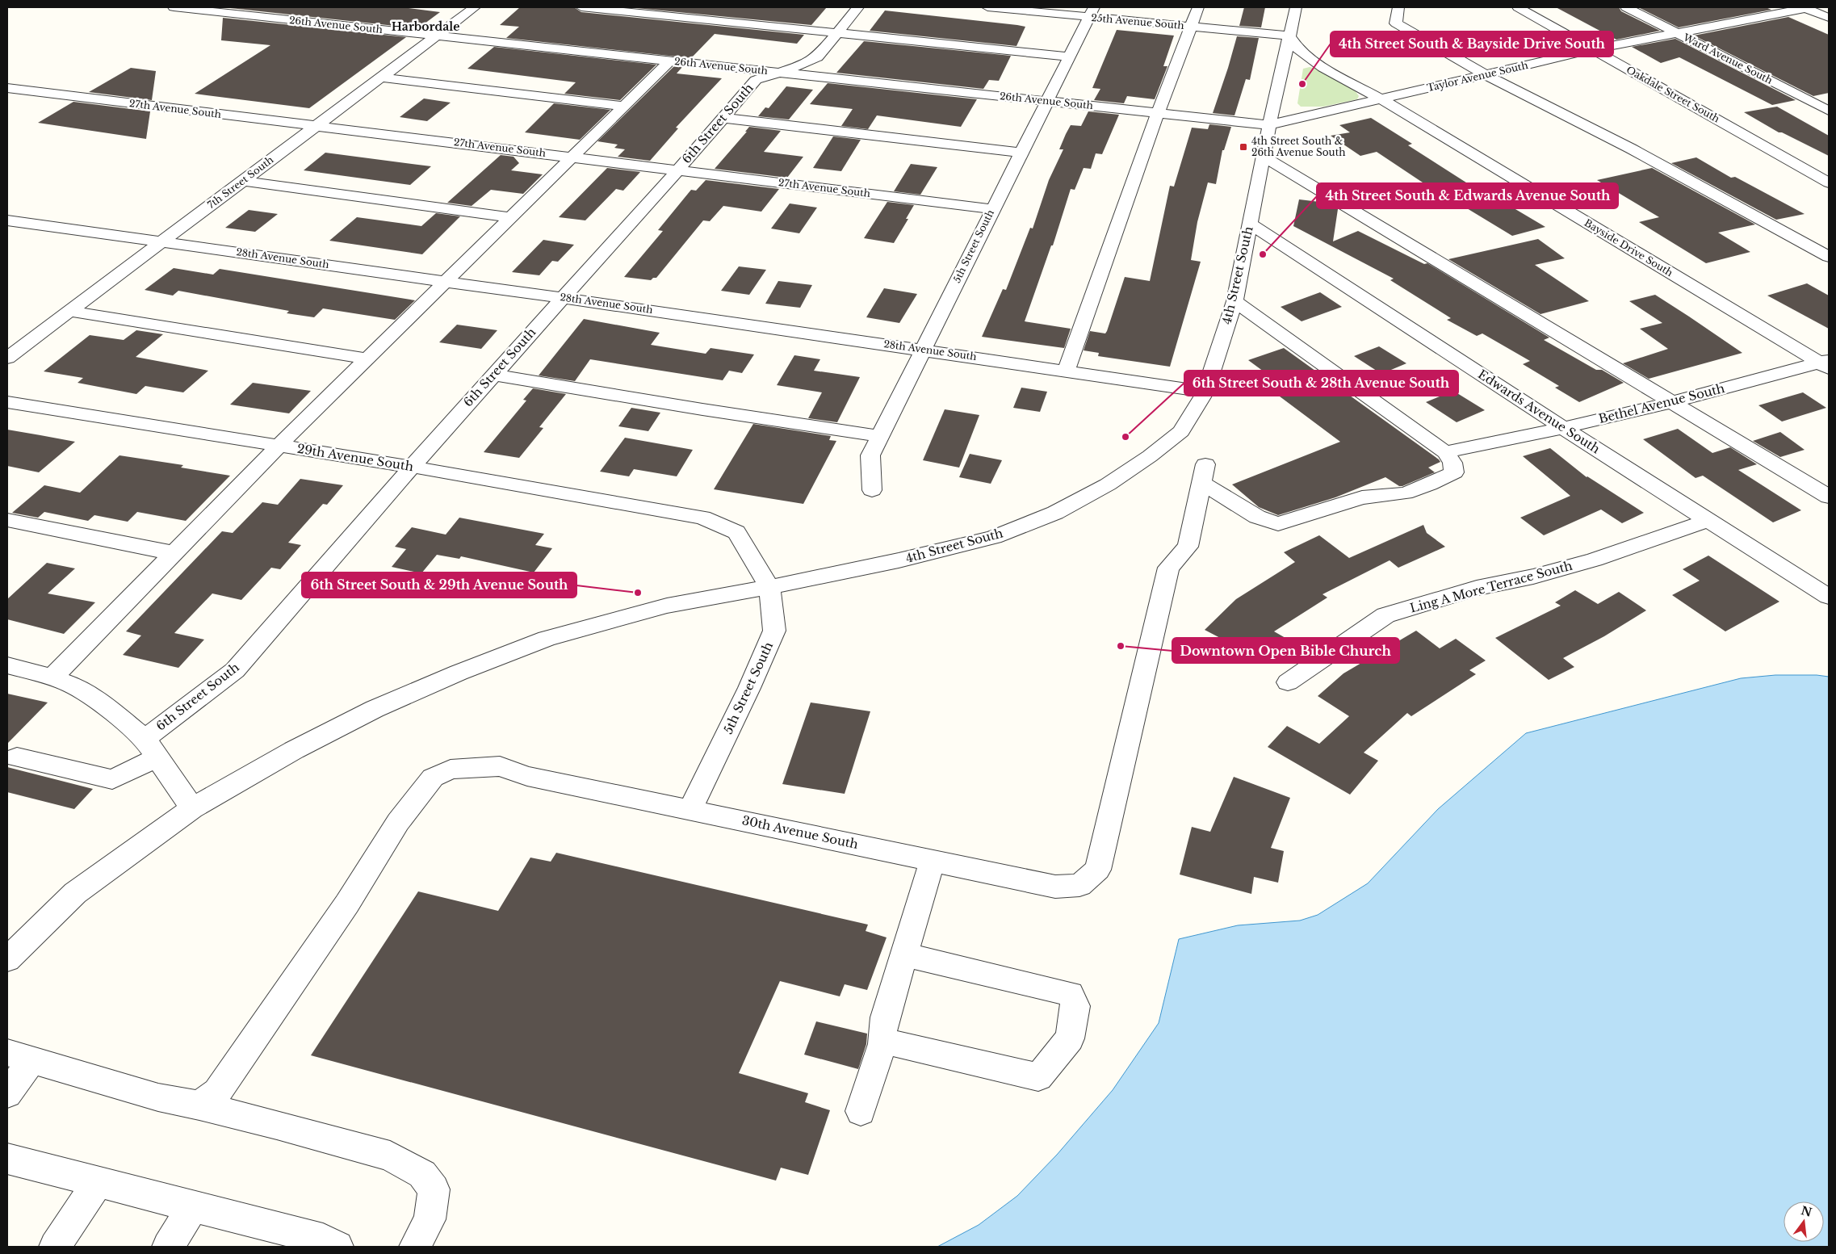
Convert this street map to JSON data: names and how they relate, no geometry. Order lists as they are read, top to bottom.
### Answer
{
  "streets": {
    "street": [
      "25th Avenue South",
      "26th Avenue South",
      "Ward Avenue South",
      "Taylor Avenue South",
      "Oakdale Street South",
      "27th Avenue South",
      "6th Street South",
      "7th Street South",
      "5th Street South",
      "Bayside Drive South",
      "28th Avenue South",
      "4th Street South",
      "Bethel Avenue South",
      "Edwards Avenue South",
      "29th Avenue South",
      "Ling A More Terrace South",
      "30th Avenue South"
    ]
  },
  "crossings": [
    ["25th Avenue South", "5th Street South"],
    ["25th Avenue South", "Bayside Drive South"],
    ["25th Avenue South", "4th Street South"],
    ["26th Avenue South", "Taylor Avenue South"],
    ["26th Avenue South", "6th Street South"],
    ["26th Avenue South", "7th Street South"],
    ["26th Avenue South", "5th Street South"],
    ["26th Avenue South", "4th Street South"],
    ["Ward Avenue South", "Taylor Avenue South"],
    ["Taylor Avenue South", "Oakdale Street South"],
    ["Taylor Avenue South", "Bayside Drive South"],
    ["Taylor Avenue South", "4th Street South"],
    ["27th Avenue South", "6th Street South"],
    ["27th Avenue South", "7th Street South"],
    ["27th Avenue South", "5th Street South"],
    ["6th Street South", "28th Avenue South"],
    ["6th Street South", "29th Avenue South"],
    ["7th Street South", "28th Avenue South"],
    ["5th Street South", "28th Avenue South"],
    ["5th Street South", "4th Street South"],
    ["5th Street South", "29th Avenue South"],
    ["5th Street South", "30th Avenue South"],
    ["Bayside Drive South", "4th Street South"],
    ["Bayside Drive South", "Bethel Avenue South"],
    ["28th Avenue South", "4th Street South"],
    ["4th Street South", "Edwards Avenue South"],
    ["Bethel Avenue South", "Edwards Avenue South"],
    ["Bethel Avenue South", "30th Avenue South"],
    ["Edwards Avenue South", "Ling A More Terrace South"]
  ],
  "districts": ["Harbordale"],
  "places": {
    "other": [
      "4th Street South & Bayside Drive South",
      "4th Street South & Edwards Avenue South",
      "6th Street South & 28th Avenue South",
      "6th Street South & 29th Avenue South",
      "Downtown Open Bible Church"
    ],
    "transit": ["4th Street South & 26th Avenue South"]
  },
  "north": "top"
}
